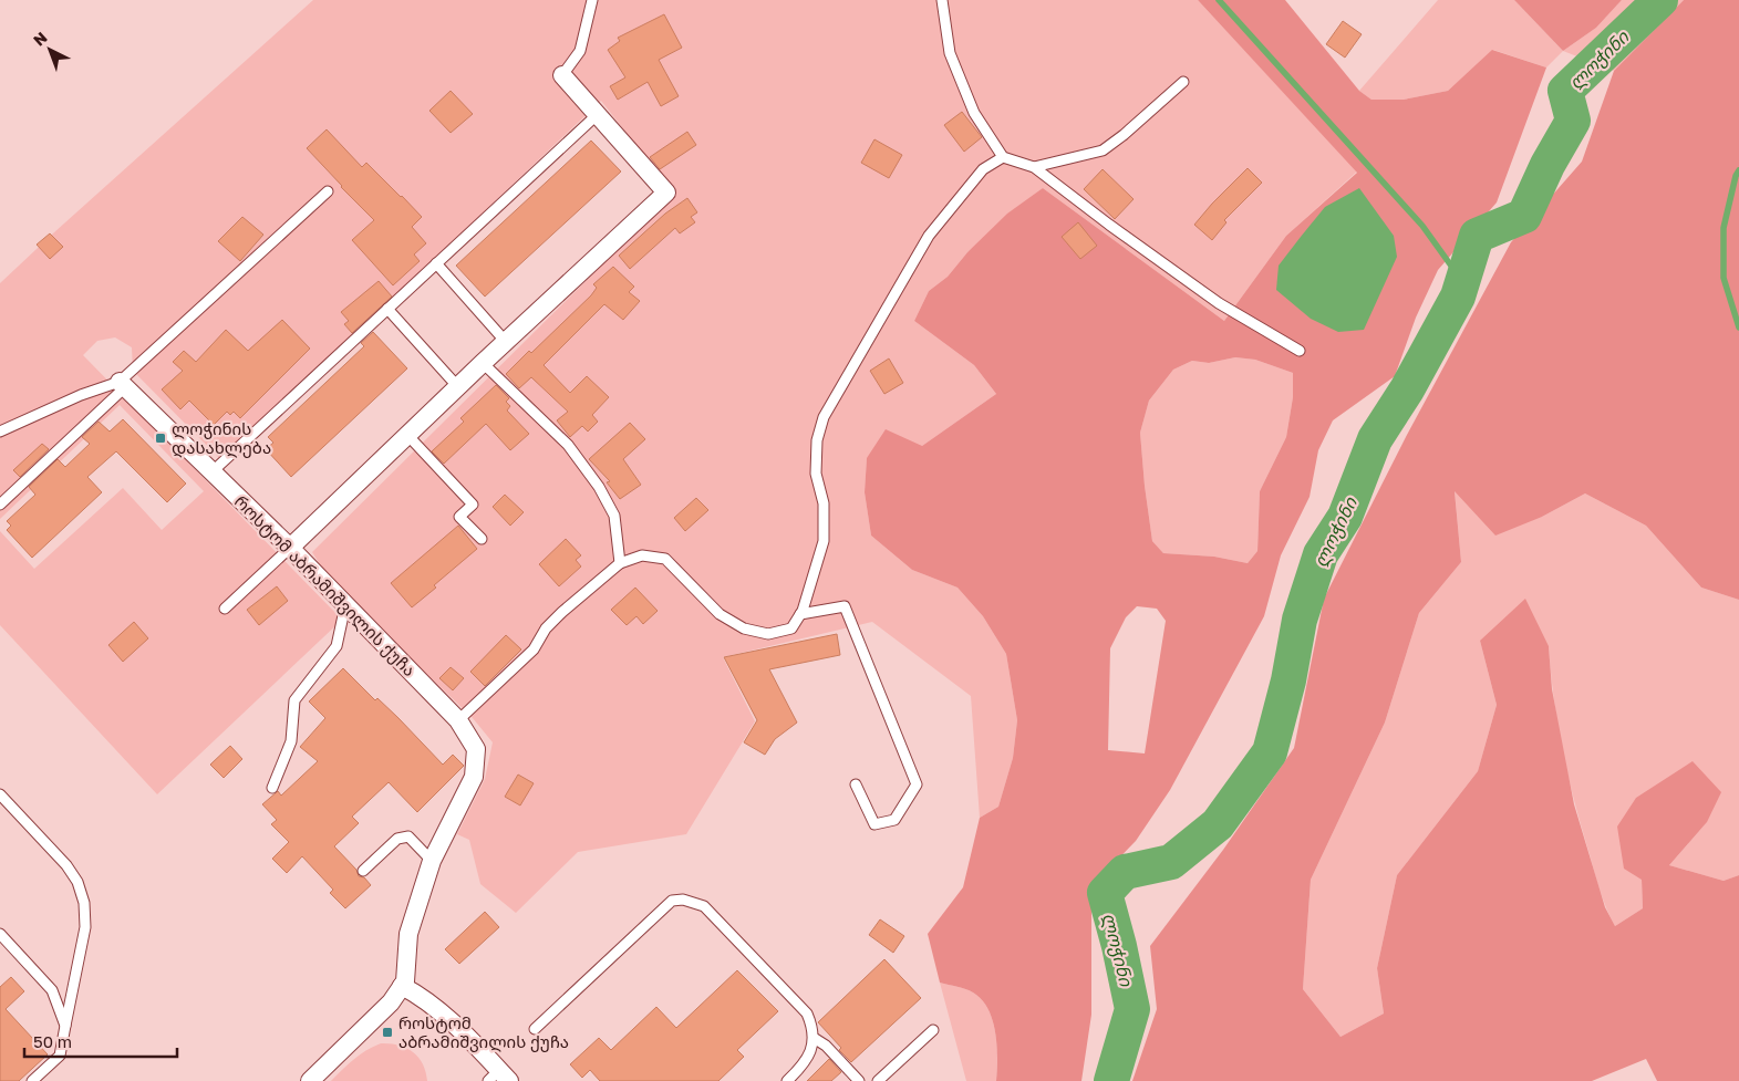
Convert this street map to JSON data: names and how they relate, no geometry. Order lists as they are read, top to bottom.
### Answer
{
  "streets": {
    "street": ["როსტომ აბრამიშვილის ქუჩა"]
  },
  "water": ["ლოჭინი"],
  "places": {
    "transit": ["ლოჭინის დასახლება", "როსტომ აბრამიშვილის ქუჩა"]
  },
  "scale_bar": "50 m",
  "north": "top left"
}
